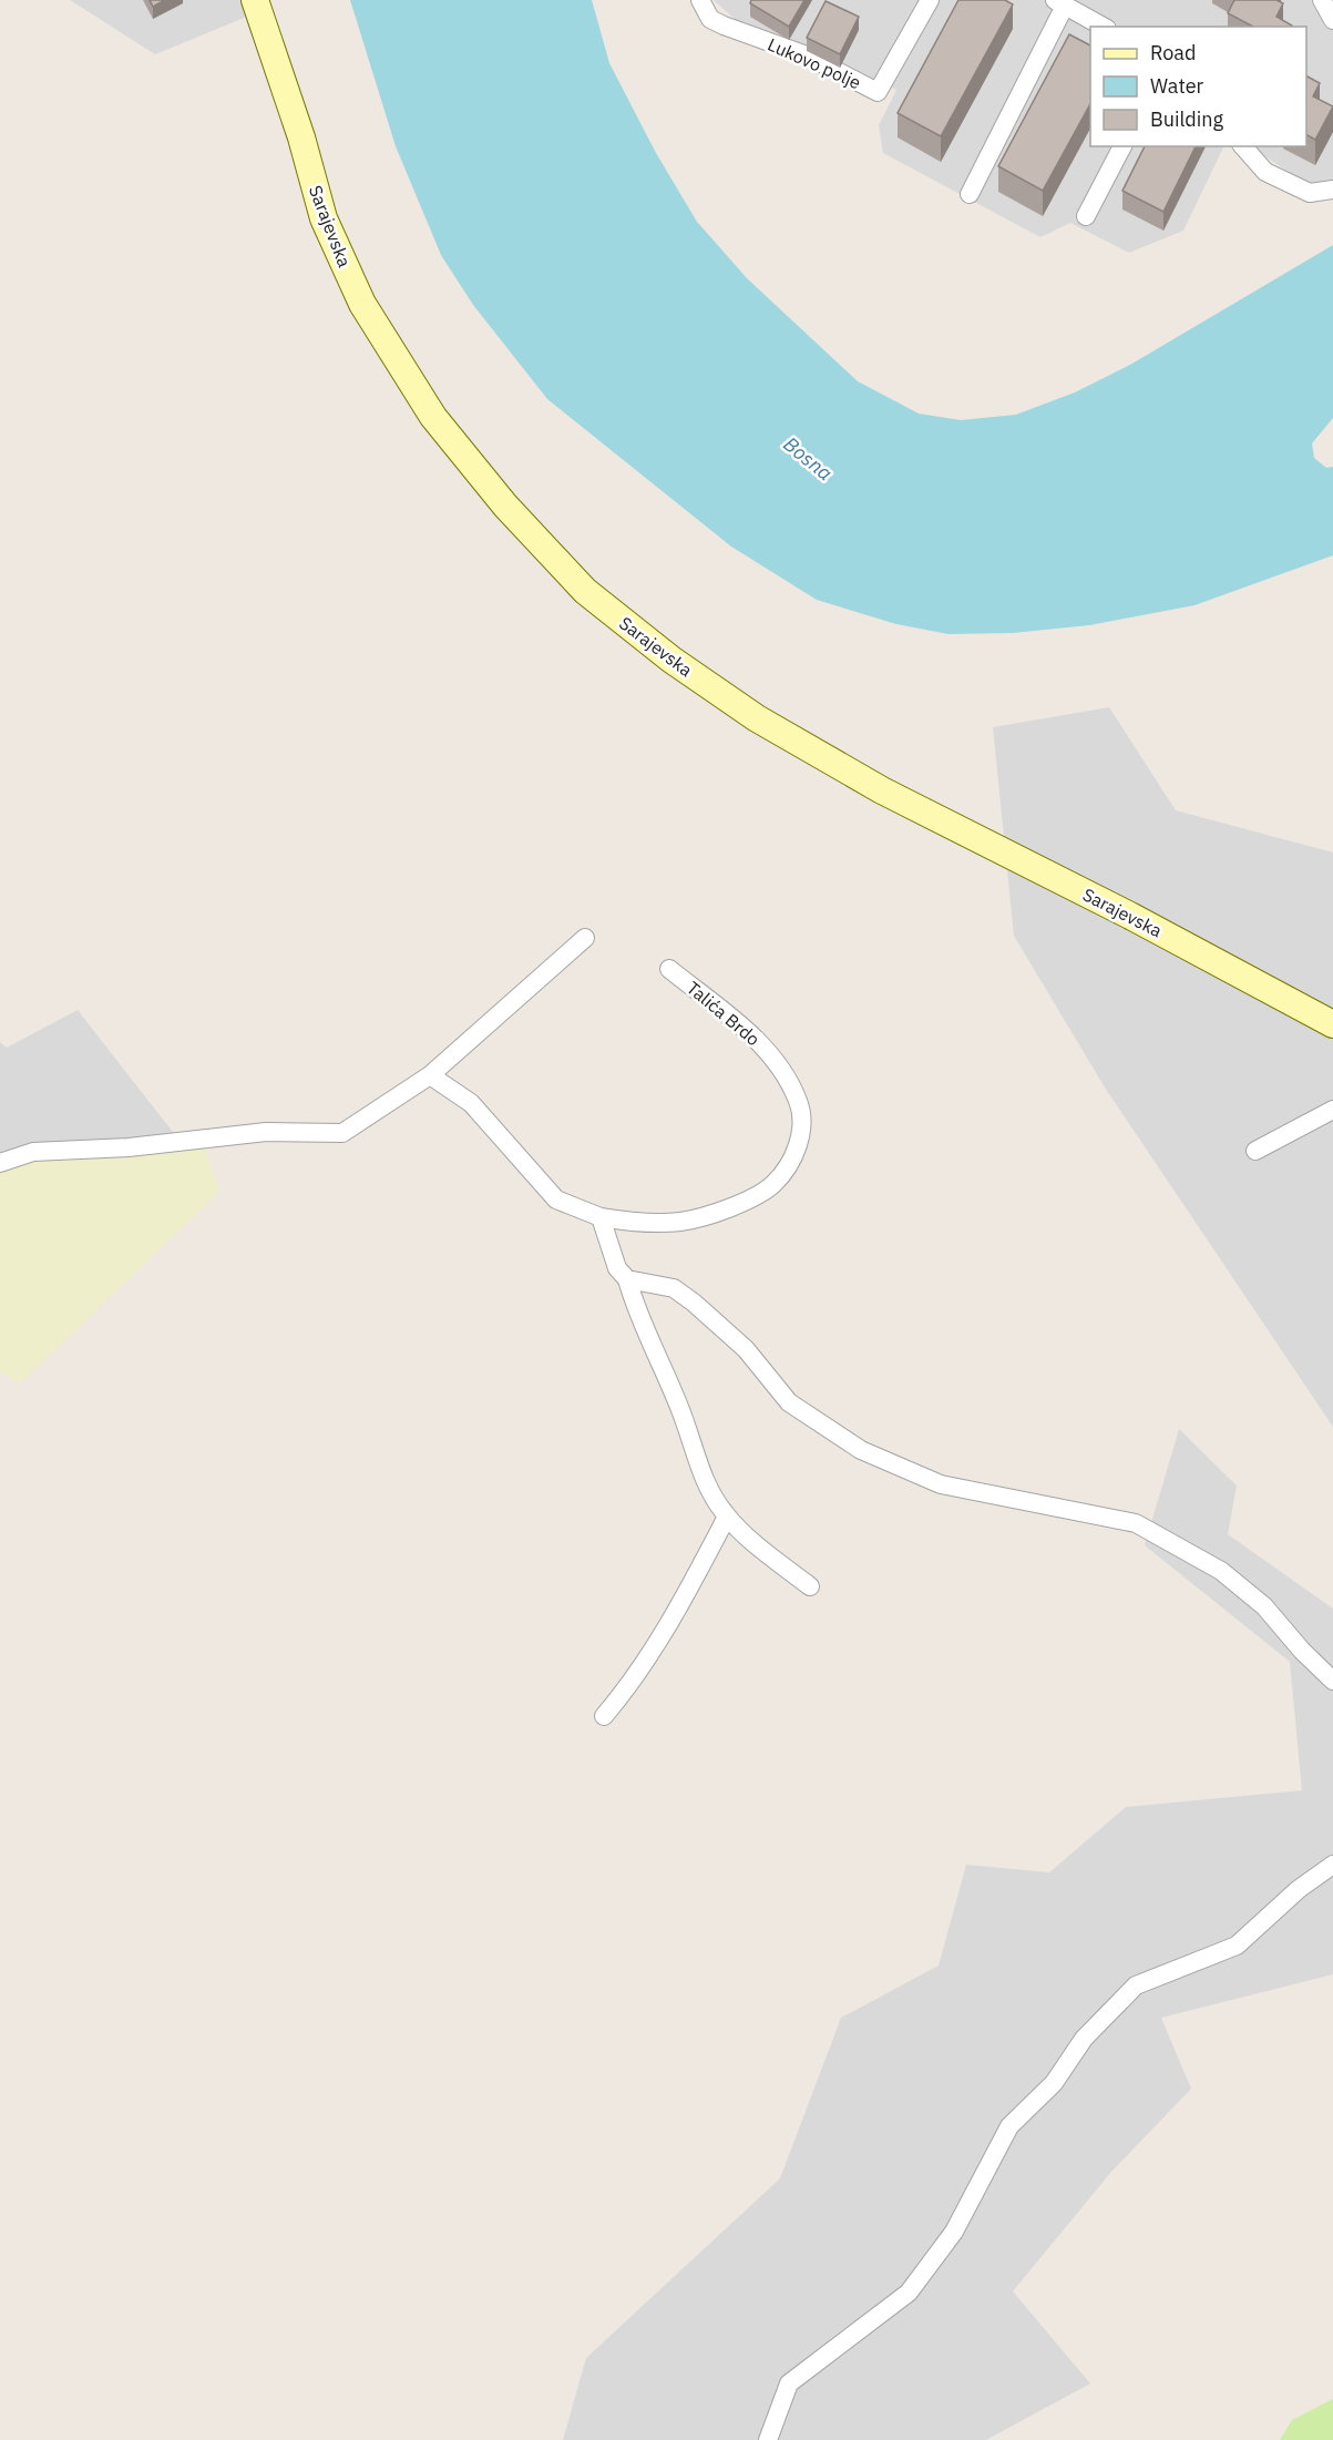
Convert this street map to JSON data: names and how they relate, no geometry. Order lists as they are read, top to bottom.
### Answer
{
  "streets": {
    "main road": ["Sarajevska"],
    "street": ["Lukovo polje", "Talića Brdo"]
  },
  "water": ["Bosna"],
  "legend": ["Road", "Water", "Building"]
}
